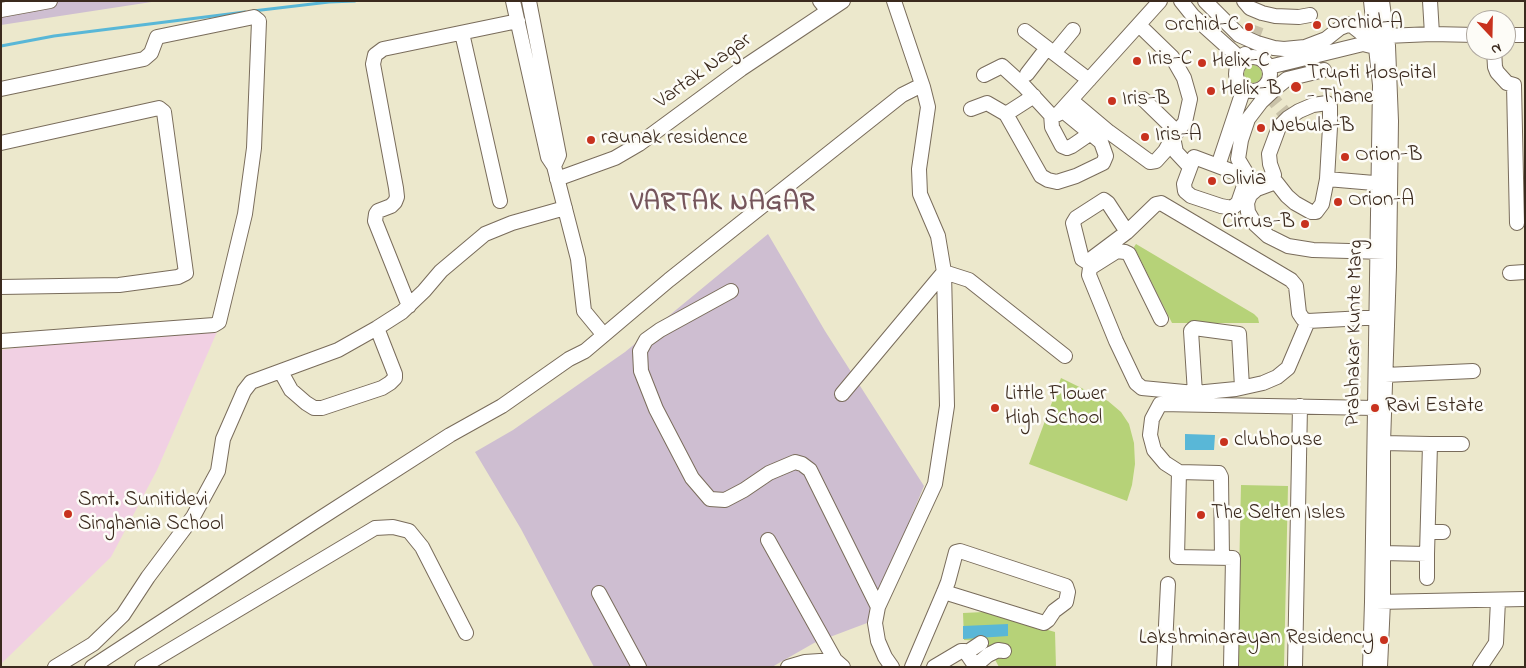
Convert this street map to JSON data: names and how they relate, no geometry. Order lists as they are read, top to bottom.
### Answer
{
  "streets": {
    "street": ["Vartak Nagar", "Prabhakar Kunte Marg"]
  },
  "districts": ["VARTAK NAGAR"],
  "places": [
    "Orchid-A",
    "Orchid-C",
    "Iris-C",
    "Helix-C",
    "Trupti Hospital - Thane",
    "Helix-B",
    "Iris-B",
    "Nebula-B",
    "Iris-A",
    "raunak residence",
    "Orion-B",
    "Olivia",
    "Orion-A",
    "Cirrus-B",
    "Little Flower High School",
    "Ravi Estate",
    "clubhouse",
    "Smt. Sunitidevi Singhania School",
    "The Selten Isles",
    "Lakshminarayan Residency"
  ],
  "north": "bottom"
}
